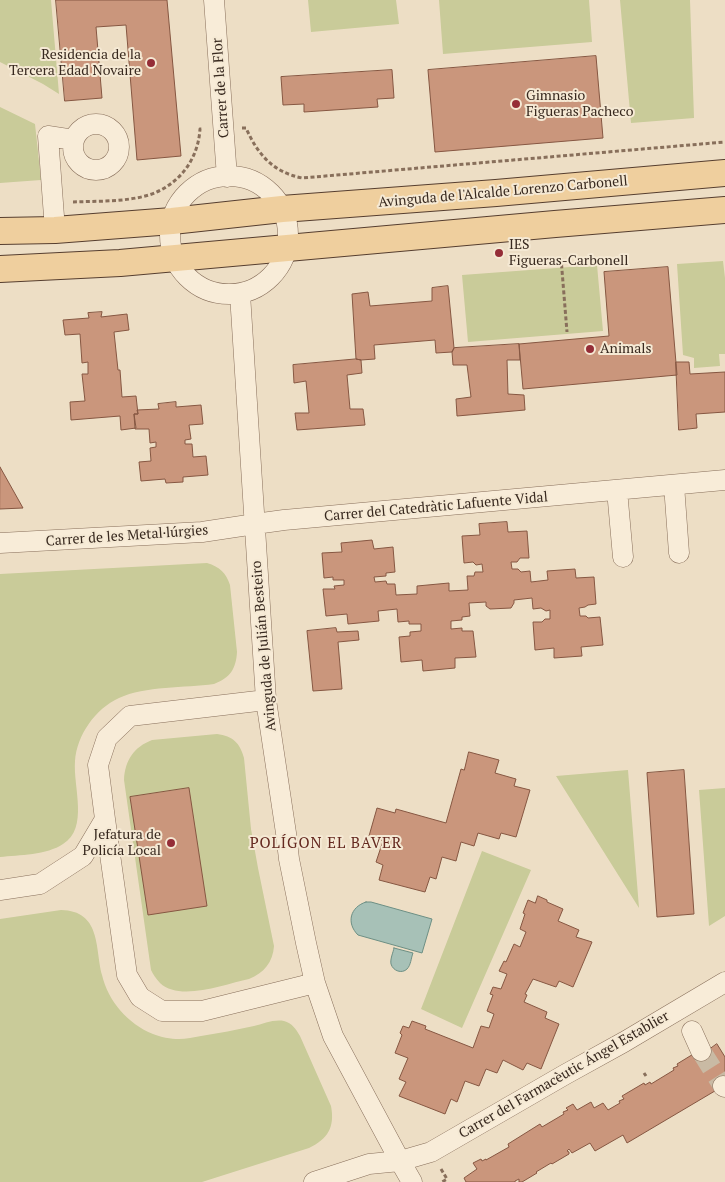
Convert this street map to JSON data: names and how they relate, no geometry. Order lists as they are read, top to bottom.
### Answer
{
  "streets": {
    "main road": ["Avinguda de l'Alcalde Lorenzo Carbonell"],
    "street": [
      "Carrer de la Flor",
      "Carrer del Catedràtic Lafuente Vidal",
      "Carrer de les Metal·lúrgies",
      "Avinguda de Julián Besteiro",
      "Carrer del Farmacèutic Ángel Establier"
    ]
  },
  "crossings": [
    ["Carrer del Catedràtic Lafuente Vidal", "Carrer de les Metal·lúrgies"],
    ["Carrer del Catedràtic Lafuente Vidal", "Avinguda de Julián Besteiro"],
    ["Carrer de les Metal·lúrgies", "Avinguda de Julián Besteiro"],
    ["Avinguda de Julián Besteiro", "Carrer del Farmacèutic Ángel Establier"]
  ],
  "districts": ["POLÍGON EL BAVER"],
  "places": [
    "Residencia de la Tercera Edad Novaire",
    "Gimnasio Figueras Pacheco",
    "IES Figueras-Carbonell",
    "Animals",
    "Jefatura de Policía Local"
  ]
}
